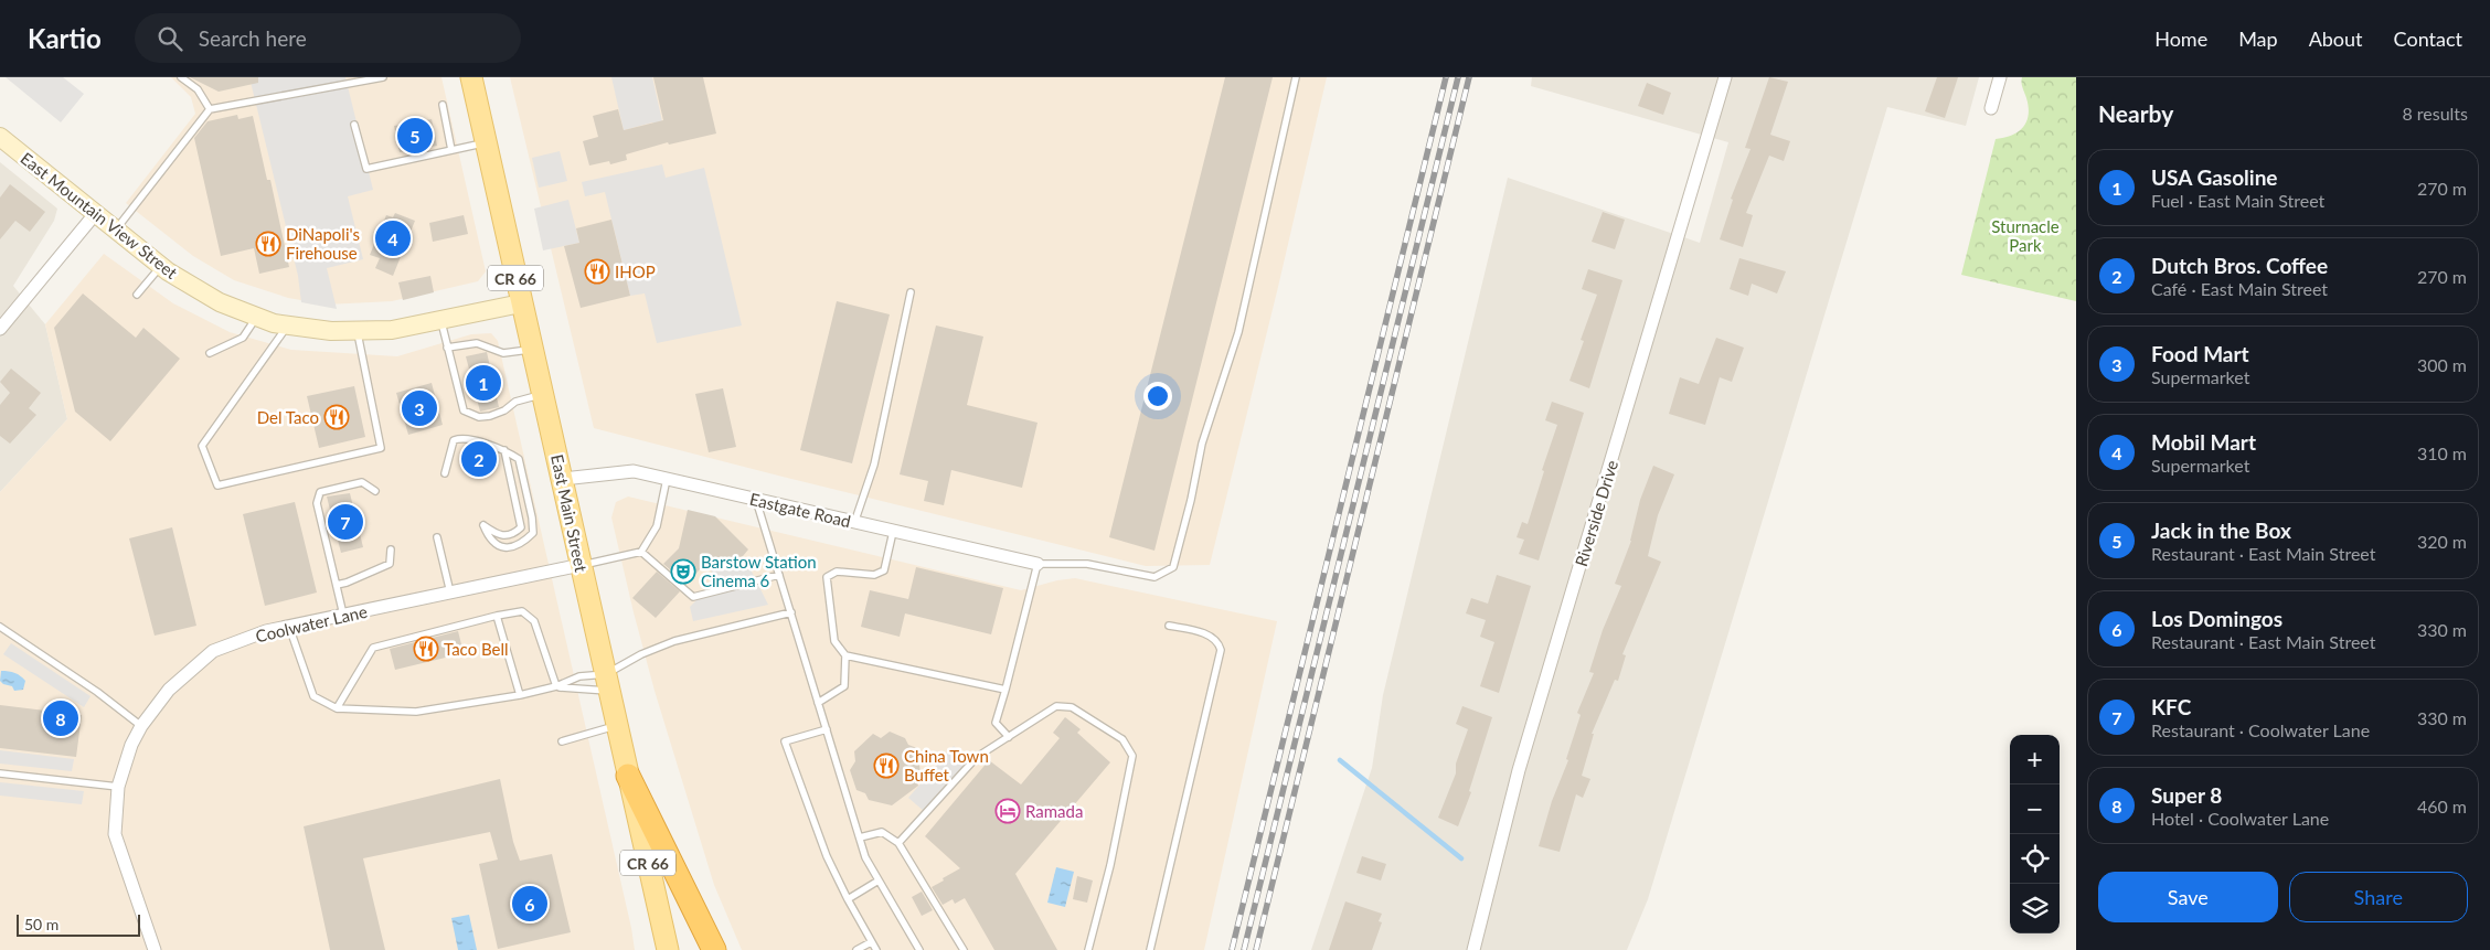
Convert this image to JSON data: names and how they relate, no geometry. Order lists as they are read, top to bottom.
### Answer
{
  "streets": {
    "main road": ["East Mountain View Street", "CR 66", "East Main Street"],
    "street": ["Eastgate Road", "Riverside Drive", "Coolwater Lane"]
  },
  "crossings": [
    ["East Mountain View Street", "East Main Street"],
    ["Eastgate Road", "East Main Street"],
    ["East Main Street", "Coolwater Lane"]
  ],
  "parks": ["Sturnacle Park"],
  "places": {
    "restaurant": [
      "DiNapoli's Firehouse",
      "IHOP",
      "Del Taco",
      "Taco Bell",
      "China Town Buffet"
    ],
    "theatre": ["Barstow Station Cinema 6"],
    "hotel": ["Ramada"]
  },
  "scale_bar": "50 m",
  "page": {
    "header": "Kartio",
    "search": "Search here",
    "nav": [
      "Home",
      "Map",
      "About",
      "Contact"
    ],
    "heading": ["Nearby", "8 results"],
    "pins": [
      "5",
      "4",
      "1",
      "3",
      "2",
      "7",
      "8",
      "6"
    ],
    "list": [
      {
        "mark": "1",
        "name": "USA Gasoline",
        "note": "Fuel · East Main Street",
        "value": "270 m"
      },
      {
        "mark": "2",
        "name": "Dutch Bros. Coffee",
        "note": "Café · East Main Street",
        "value": "270 m"
      },
      {
        "mark": "3",
        "name": "Food Mart",
        "note": "Supermarket",
        "value": "300 m"
      },
      {
        "mark": "4",
        "name": "Mobil Mart",
        "note": "Supermarket",
        "value": "310 m"
      },
      {
        "mark": "5",
        "name": "Jack in the Box",
        "note": "Restaurant · East Main Street",
        "value": "320 m"
      },
      {
        "mark": "6",
        "name": "Los Domingos",
        "note": "Restaurant · East Main Street",
        "value": "330 m"
      },
      {
        "mark": "7",
        "name": "KFC",
        "note": "Restaurant · Coolwater Lane",
        "value": "330 m"
      },
      {
        "mark": "8",
        "name": "Super 8",
        "note": "Hotel · Coolwater Lane",
        "value": "460 m"
      }
    ],
    "map_buttons": ["+", "−"],
    "buttons": ["Save", "Share"],
    "scale": "50 m"
  }
}
